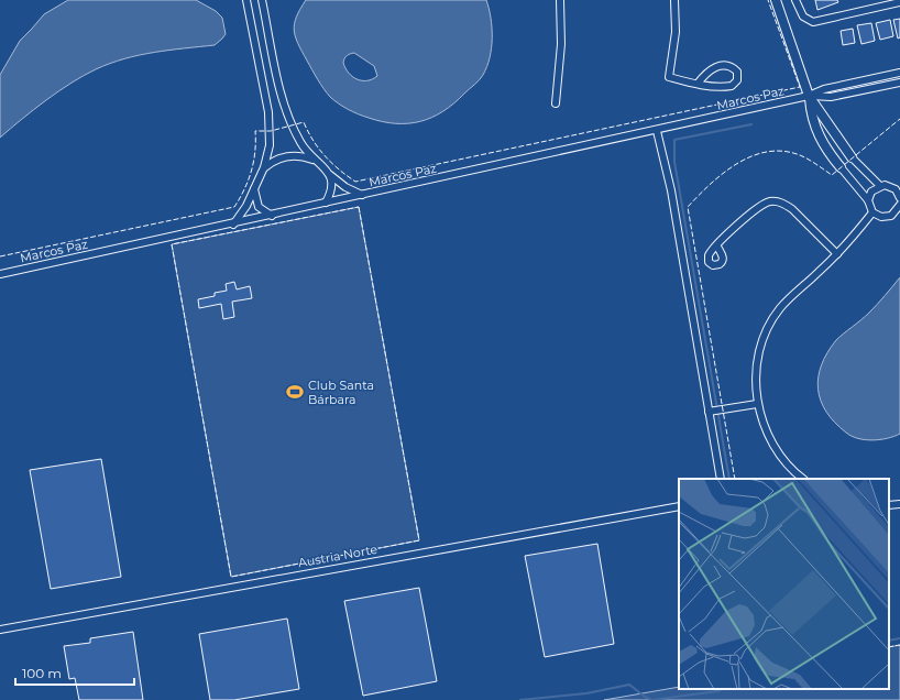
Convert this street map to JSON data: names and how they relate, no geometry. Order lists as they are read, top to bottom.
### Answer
{
  "streets": {
    "street": ["Marcos Paz", "Austria Norte"]
  },
  "places": {
    "sports": ["Club Santa Bárbara"]
  },
  "scale_bar": "100 m"
}
